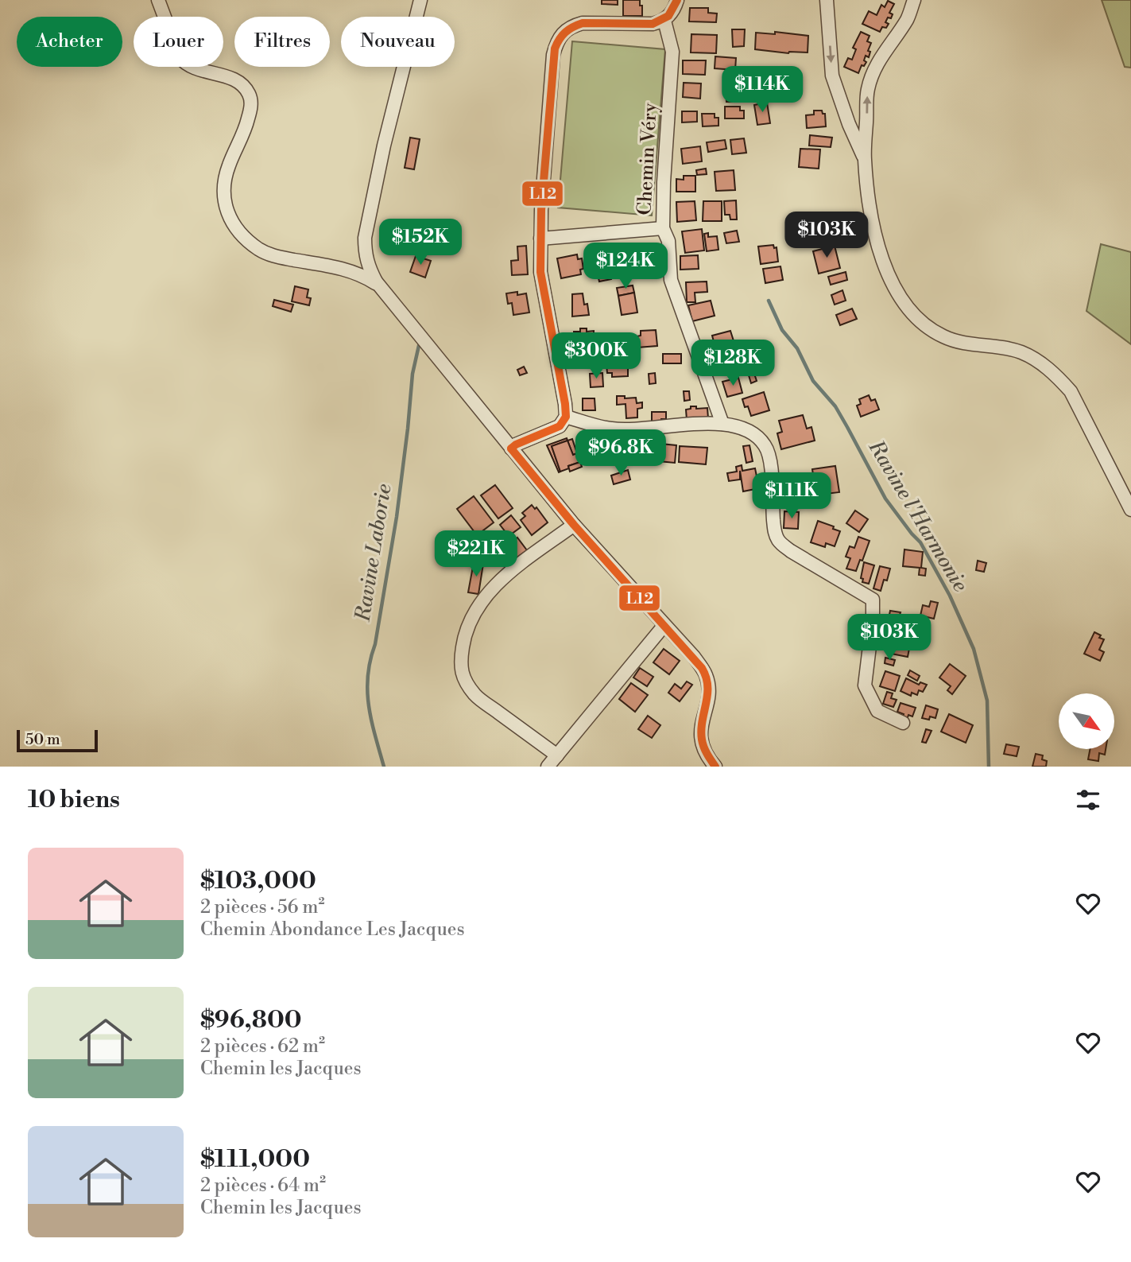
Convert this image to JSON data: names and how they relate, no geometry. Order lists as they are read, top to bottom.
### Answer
{
  "streets": {
    "street": ["Chemin Véry"]
  },
  "water": ["Ravine l'Harmonie", "Ravine Laborie"],
  "lines": ["transit line L12"],
  "scale_bar": "50 m",
  "north": "bottom right",
  "page": {
    "chip": [
      "Acheter",
      "Louer",
      "Filtres",
      "Nouveau"
    ],
    "price": [
      "$114K",
      "$103K",
      "$152K",
      "$124K",
      "$300K",
      "$128K",
      "$96.8K",
      "$111K",
      "$221K",
      "$103K"
    ],
    "scale": "50 m",
    "heading": "10 biens",
    "list": [
      {
        "name": "$103,000",
        "note": "2 pièces · 56 m² · Chemin Abondance Les Jacques"
      },
      {
        "name": "$96,800",
        "note": "2 pièces · 62 m² · Chemin les Jacques"
      },
      {
        "name": "$111,000",
        "note": "2 pièces · 64 m² · Chemin les Jacques"
      }
    ]
  }
}
